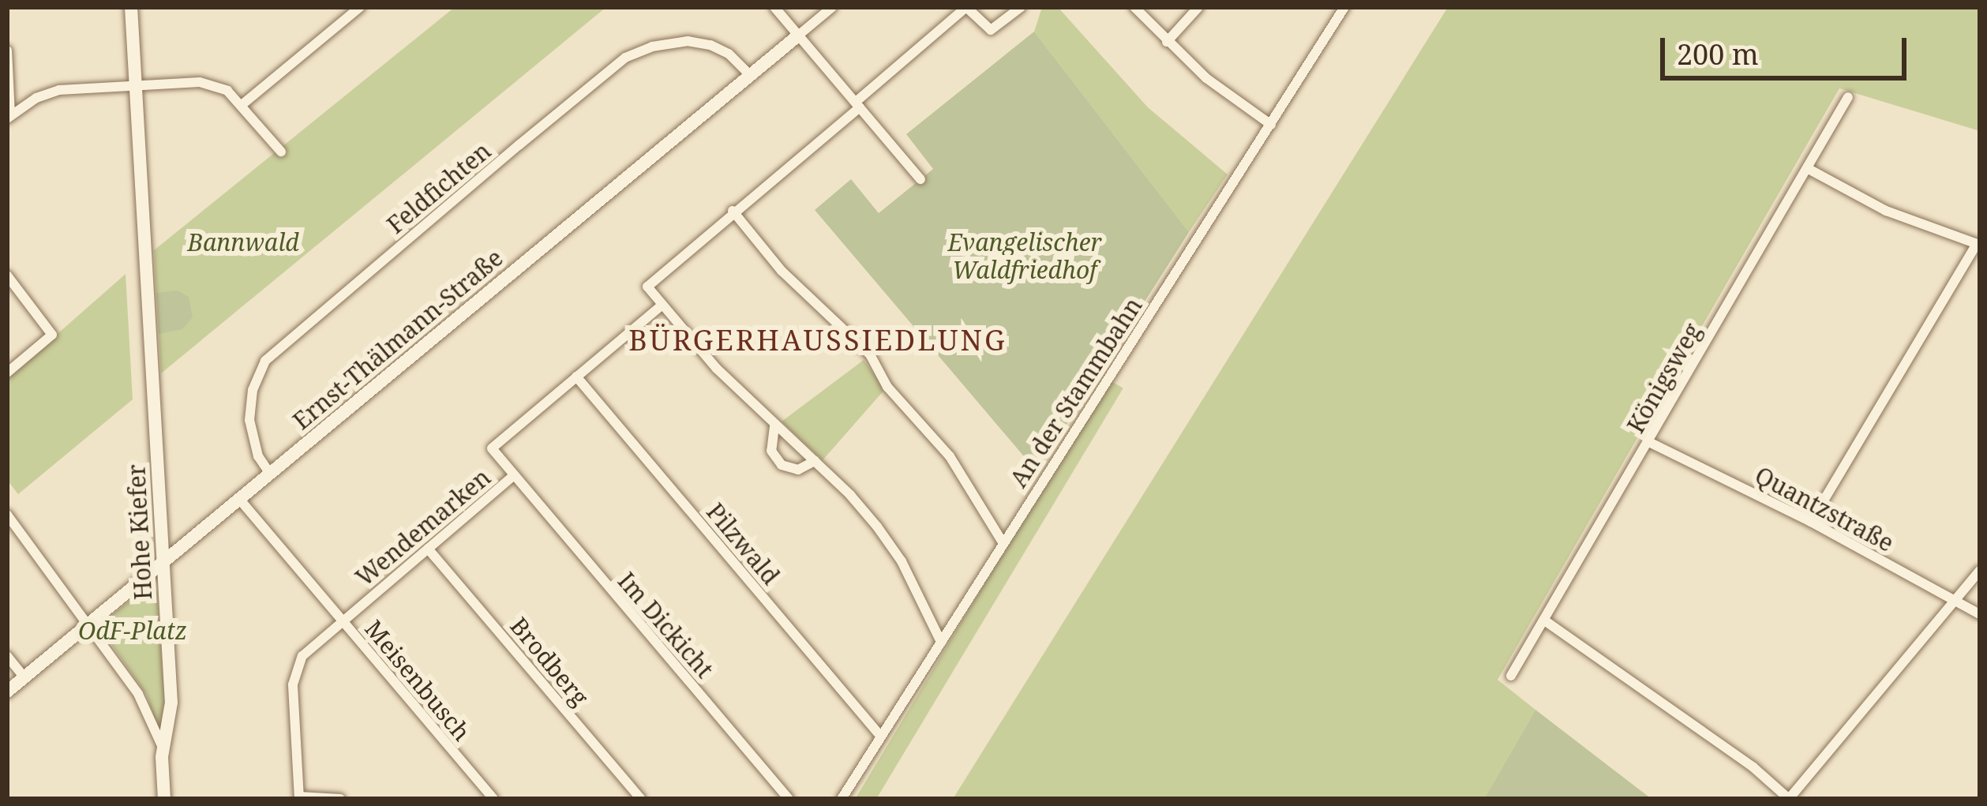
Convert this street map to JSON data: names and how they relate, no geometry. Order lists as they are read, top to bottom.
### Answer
{
  "streets": {
    "street": [
      "Feldfichten",
      "Ernst-Thälmann-Straße",
      "Königsweg",
      "An der Stammbahn",
      "Quantzstraße",
      "Wendemarken",
      "Hohe Kiefer",
      "Pilzwald",
      "Im Dickicht",
      "Brodberg",
      "Meisenbusch"
    ]
  },
  "crossings": [
    ["Feldfichten", "Ernst-Thälmann-Straße"],
    ["Ernst-Thälmann-Straße", "Hohe Kiefer"],
    ["Ernst-Thälmann-Straße", "Meisenbusch"],
    ["Königsweg", "Quantzstraße"],
    ["An der Stammbahn", "Pilzwald"],
    ["Wendemarken", "Pilzwald"],
    ["Wendemarken", "Im Dickicht"],
    ["Wendemarken", "Brodberg"],
    ["Wendemarken", "Meisenbusch"]
  ],
  "districts": ["BÜRGERHAUSSIEDLUNG"],
  "parks": ["Bannwald", "Evangelischer Waldfriedhof", "OdF-Platz"],
  "scale_bar": "200 m"
}
